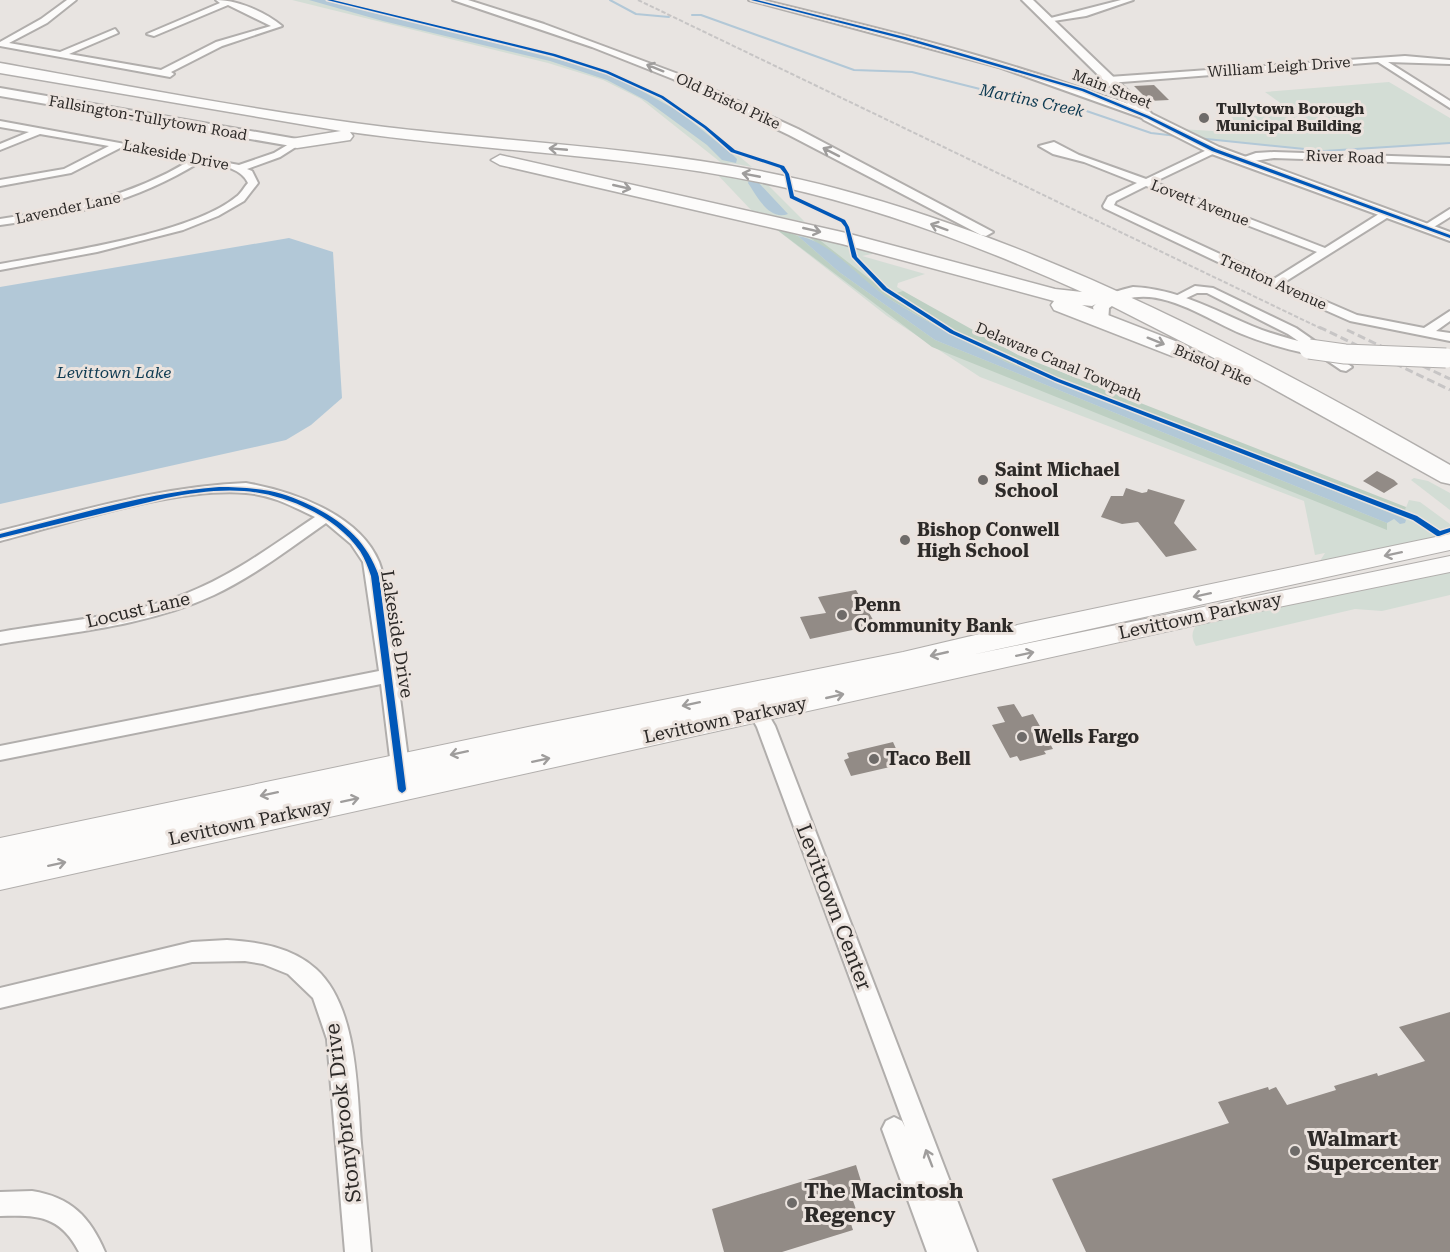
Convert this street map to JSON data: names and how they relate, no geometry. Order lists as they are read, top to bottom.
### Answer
{
  "streets": {
    "highway": ["Bristol Pike"],
    "main road": [
      "Main Street",
      "Old Bristol Pike",
      "Fallsington-Tullytown Road",
      "Levittown Parkway"
    ],
    "street": [
      "William Leigh Drive",
      "Lakeside Drive",
      "River Road",
      "Lovett Avenue",
      "Lavender Lane",
      "Trenton Avenue",
      "Locust Lane",
      "Levittown Center",
      "Stonybrook Drive"
    ],
    "cycle path": ["Delaware Canal Towpath"]
  },
  "crossings": [
    ["Main Street", "River Road"],
    ["Lakeside Drive", "Lavender Lane"],
    ["Lakeside Drive", "Locust Lane"],
    ["Lakeside Drive", "Levittown Parkway"],
    ["Lovett Avenue", "Trenton Avenue"],
    ["Levittown Parkway", "Levittown Center"]
  ],
  "one_way": ["Old Bristol Pike"],
  "water": ["Martins Creek", "Levittown Lake"],
  "places": [
    "Tullytown Borough Municipal Building",
    "Saint Michael School",
    "Bishop Conwell High School",
    "Penn Community Bank",
    "Wells Fargo",
    "Taco Bell",
    "Walmart Supercenter",
    "The Macintosh Regency"
  ]
}
